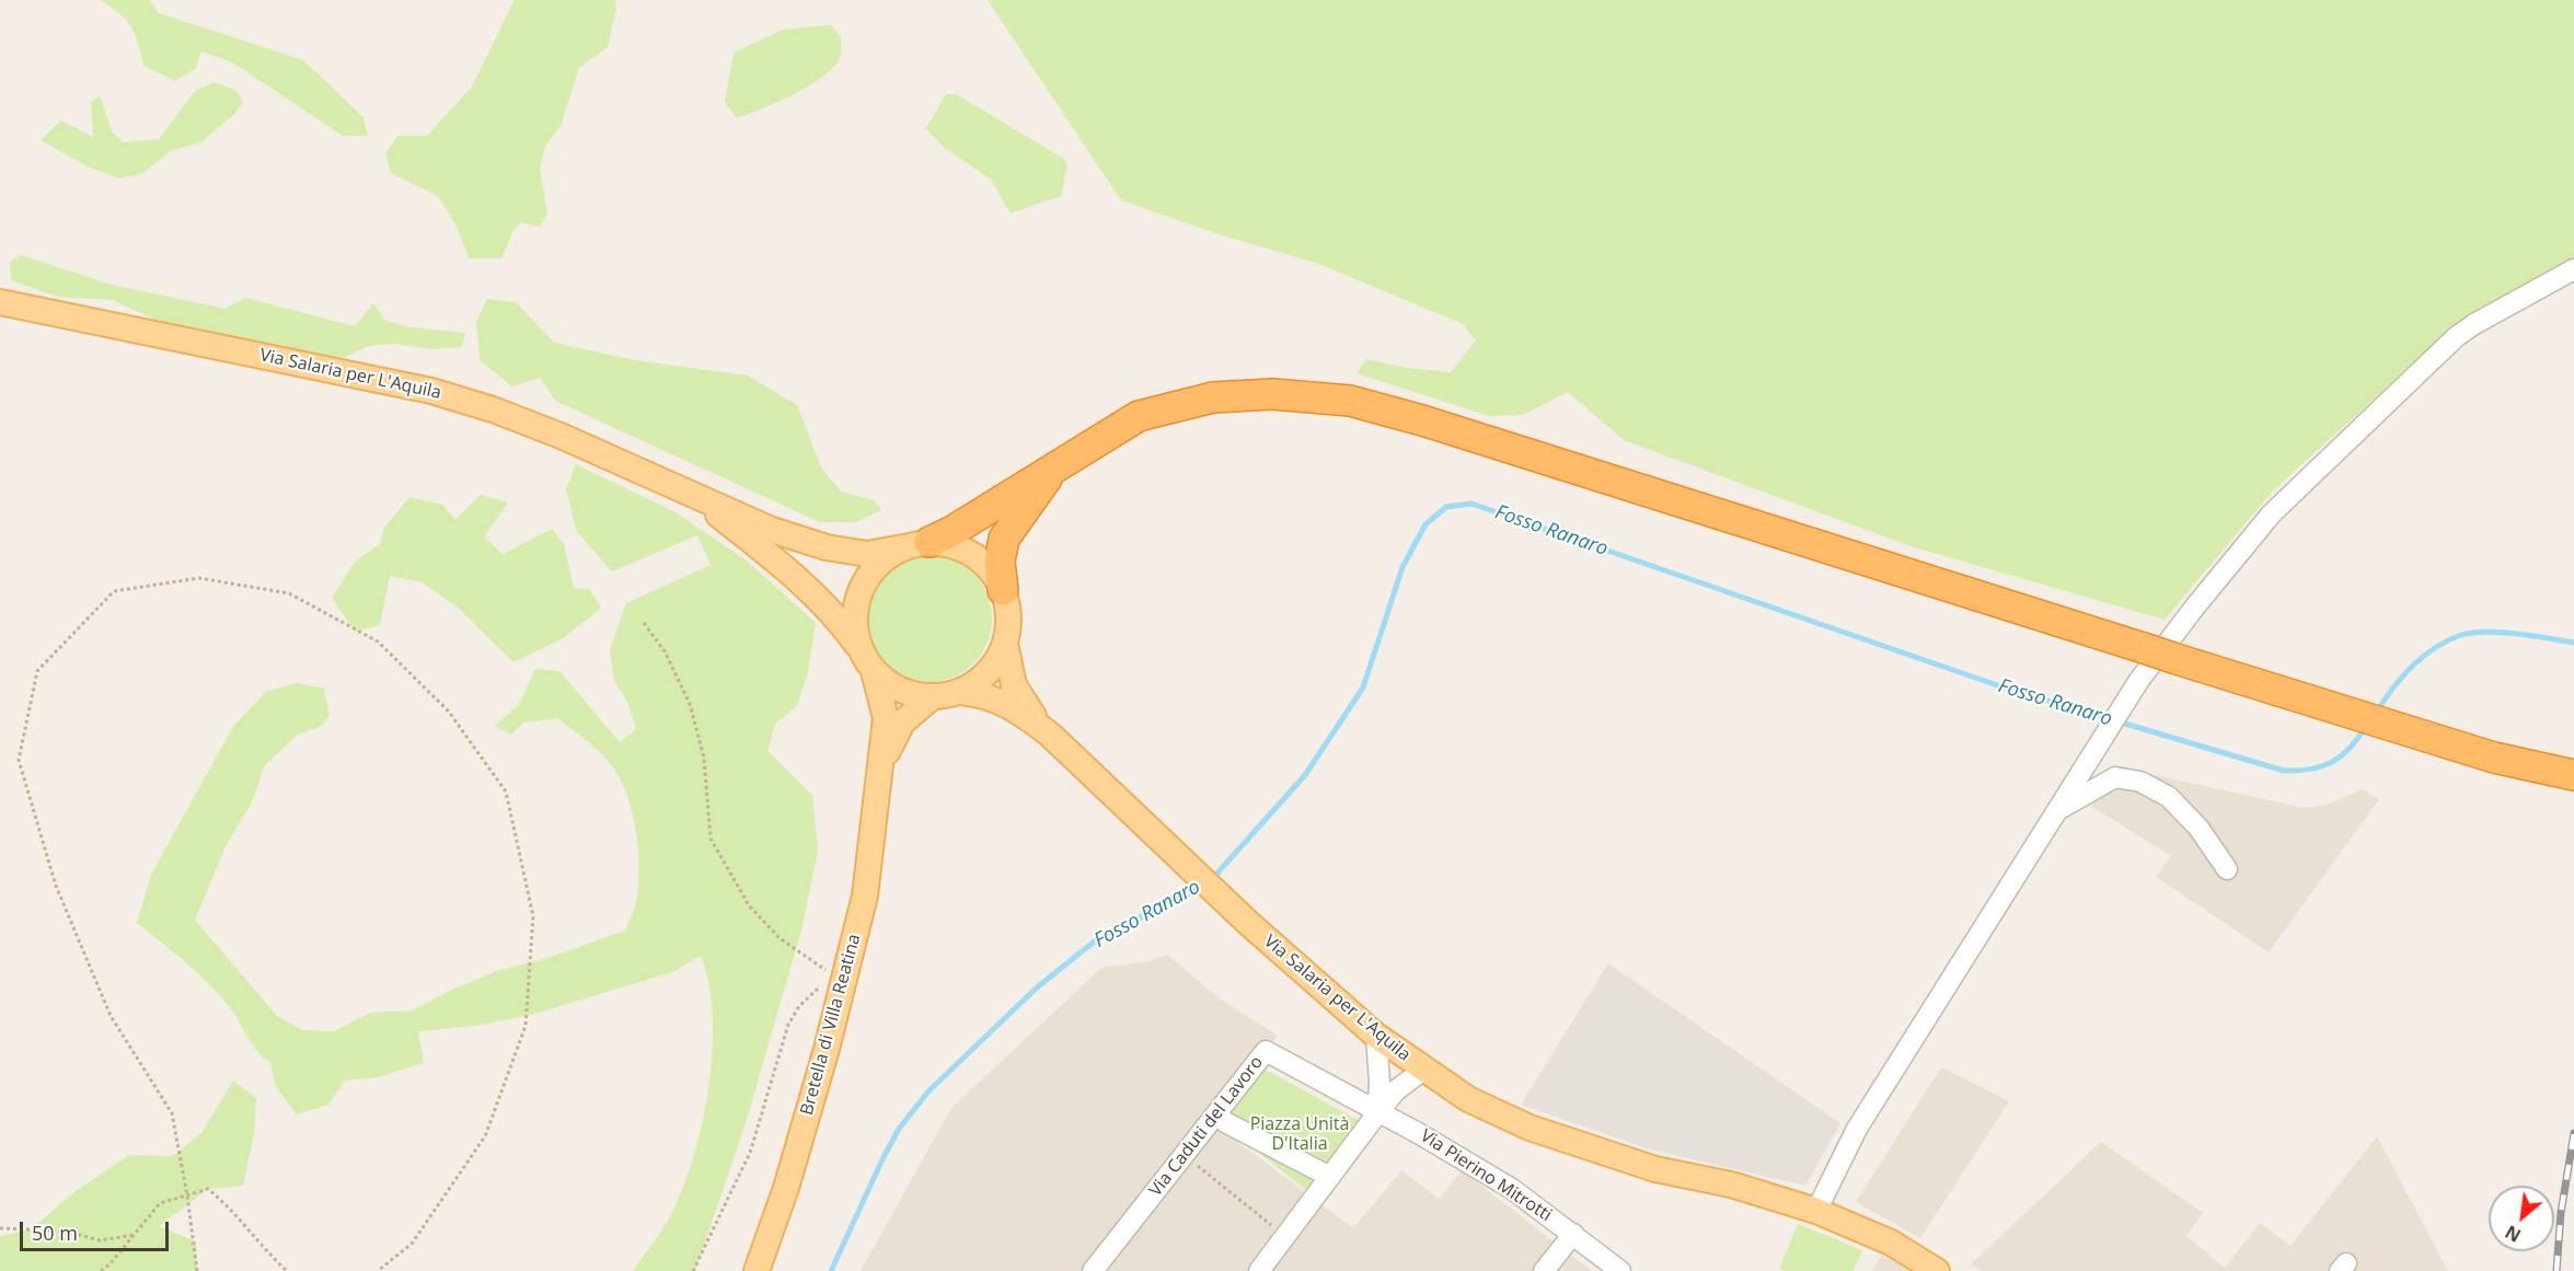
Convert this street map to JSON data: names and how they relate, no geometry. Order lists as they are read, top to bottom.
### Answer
{
  "streets": {
    "main road": ["Via Salaria per L'Aquila", "Bretella di Villa Reatina"],
    "street": ["Via Caduti del Lavoro", "Via Pierino Mitrotti"]
  },
  "crossings": [
    ["Via Salaria per L'Aquila", "Bretella di Villa Reatina"],
    ["Via Caduti del Lavoro", "Via Pierino Mitrotti"]
  ],
  "water": ["Fosso Ranaro"],
  "parks": ["Piazza Unità D'Italia"],
  "scale_bar": "50 m",
  "north": "bottom left"
}
